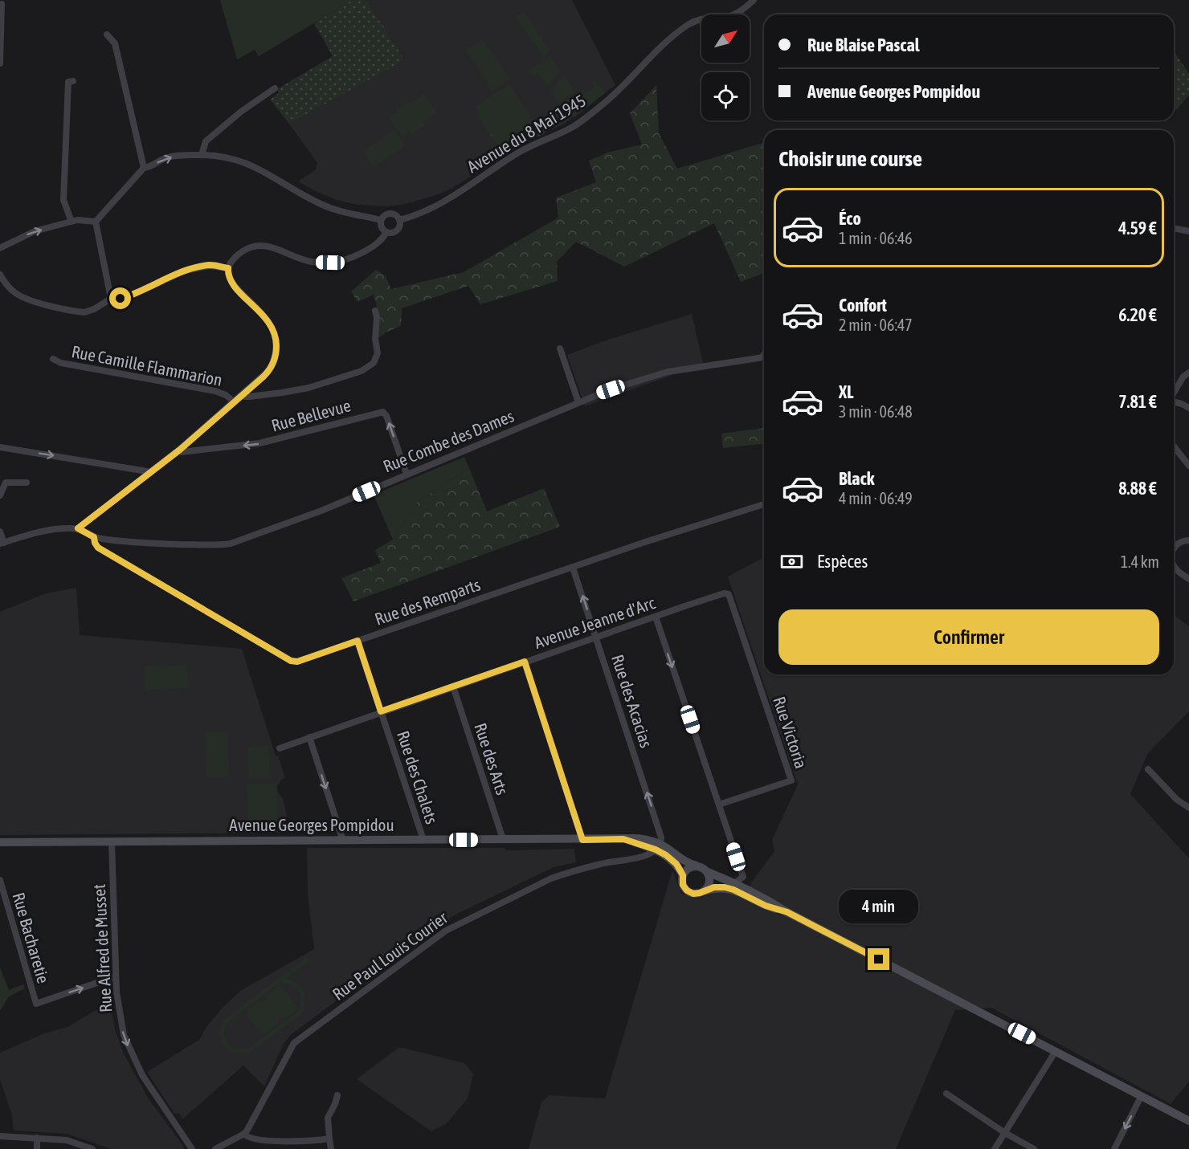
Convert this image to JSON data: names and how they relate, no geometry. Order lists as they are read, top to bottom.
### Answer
{
  "streets": {
    "main road": ["Avenue Georges Pompidou"],
    "street": [
      "Avenue du 8 Mai 1945",
      "Rue Camille Flammarion",
      "Rue Bellevue",
      "Rue Combe des Dames",
      "Rue des Remparts",
      "Avenue Jeanne d'Arc",
      "Rue des Acacias",
      "Rue Victoria",
      "Rue des Arts",
      "Rue des Chalets",
      "Rue Bacharetie",
      "Rue Alfred de Musset",
      "Rue Paul Louis Courier"
    ]
  },
  "crossings": [
    ["Rue Bellevue", "Rue Combe des Dames"],
    ["Rue Combe des Dames", "Rue des Remparts"],
    ["Rue des Remparts", "Rue des Acacias"],
    ["Rue des Remparts", "Rue des Chalets"],
    ["Avenue Jeanne d'Arc", "Rue des Acacias"],
    ["Avenue Jeanne d'Arc", "Rue Victoria"],
    ["Avenue Jeanne d'Arc", "Rue des Arts"],
    ["Avenue Jeanne d'Arc", "Rue des Chalets"],
    ["Rue des Acacias", "Avenue Georges Pompidou"],
    ["Rue des Acacias", "Rue Paul Louis Courier"],
    ["Rue des Arts", "Avenue Georges Pompidou"],
    ["Rue des Chalets", "Avenue Georges Pompidou"],
    ["Avenue Georges Pompidou", "Rue Alfred de Musset"],
    ["Avenue Georges Pompidou", "Rue Paul Louis Courier"],
    ["Rue Bacharetie", "Rue Alfred de Musset"]
  ],
  "one_way": ["Rue Bellevue", "Rue des Acacias", "Rue Alfred de Musset"],
  "north": "top right",
  "page": {
    "banner": ["Rue Blaise Pascal", "Avenue Georges Pompidou"],
    "heading": "Choisir une course",
    "list": [
      {
        "name": "Éco",
        "note": "1 min · 06:46",
        "value": "4.59 €"
      },
      {
        "name": "Confort",
        "note": "2 min · 06:47",
        "value": "6.20 €"
      },
      {
        "name": "XL",
        "note": "3 min · 06:48",
        "value": "7.81 €"
      },
      {
        "name": "Black",
        "note": "4 min · 06:49",
        "value": "8.88 €"
      }
    ],
    "pay": ["Espèces", "1.4 km"],
    "buttons": "Confirmer",
    "bubble": "4 min"
  }
}
